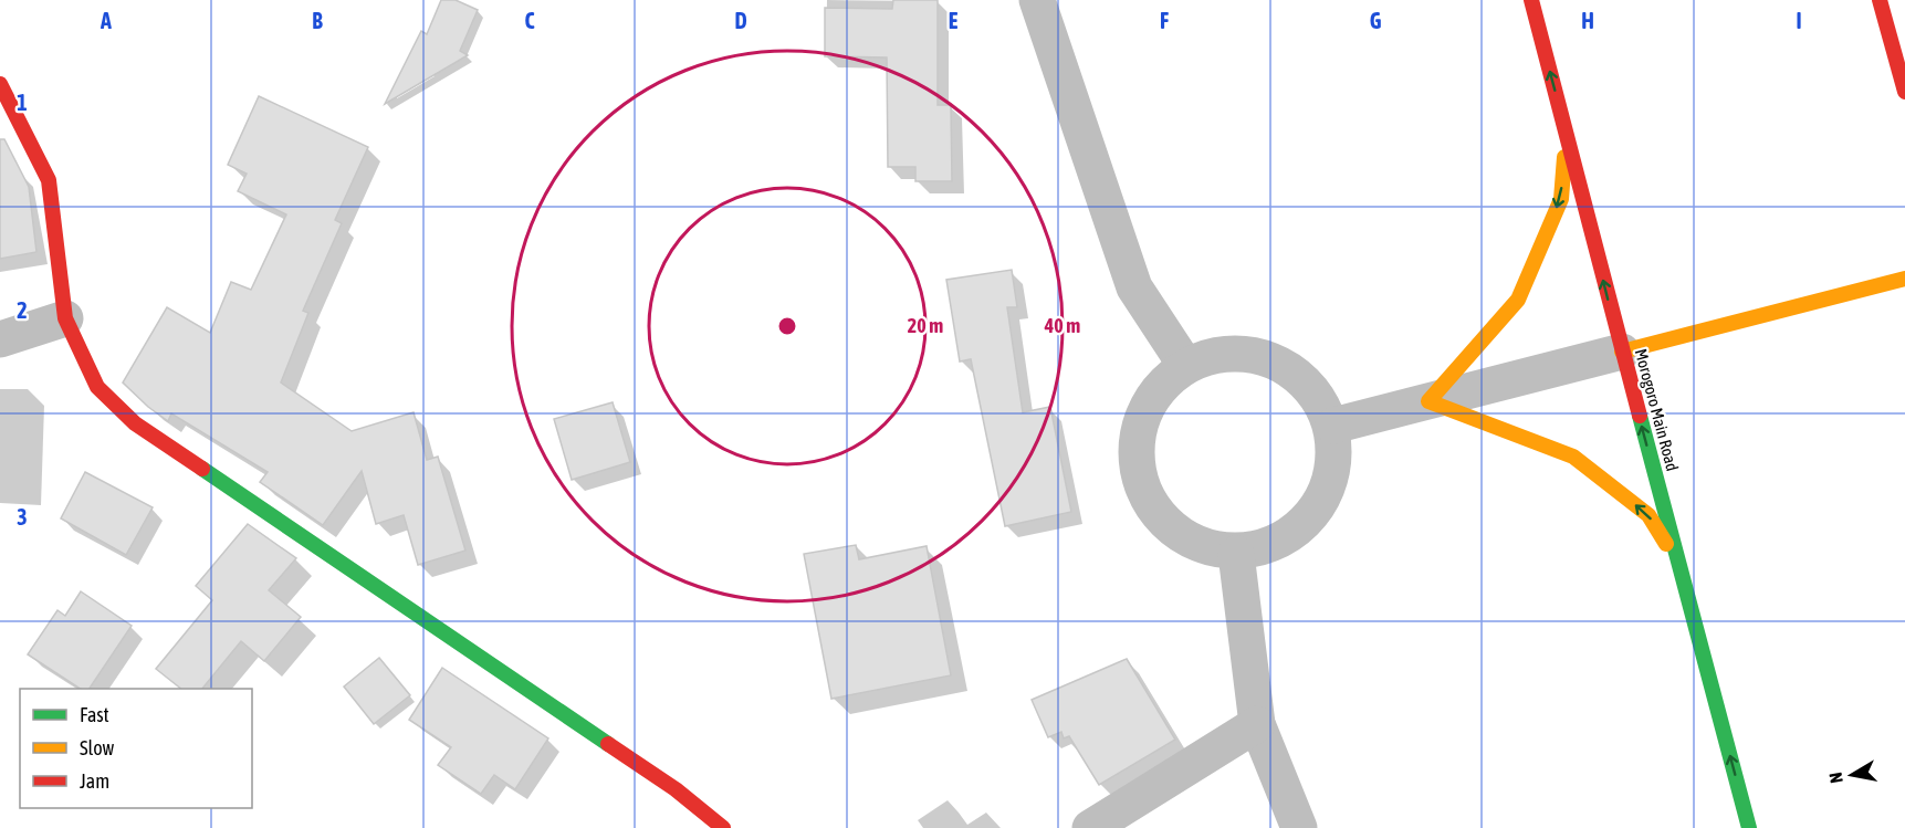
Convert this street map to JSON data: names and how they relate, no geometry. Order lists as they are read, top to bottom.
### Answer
{
  "streets": {
    "main road": ["Morogoro Main Road"]
  },
  "one_way": ["Morogoro Main Road"],
  "legend": ["Fast", "Slow", "Jam"],
  "north": "left",
  "grid": {
    "columns": [
      "A",
      "B",
      "C",
      "D",
      "E",
      "F",
      "G",
      "H",
      "I"
    ],
    "rows": ["1", "2", "3"]
  },
  "rings": ["20 m", "40 m"]
}
